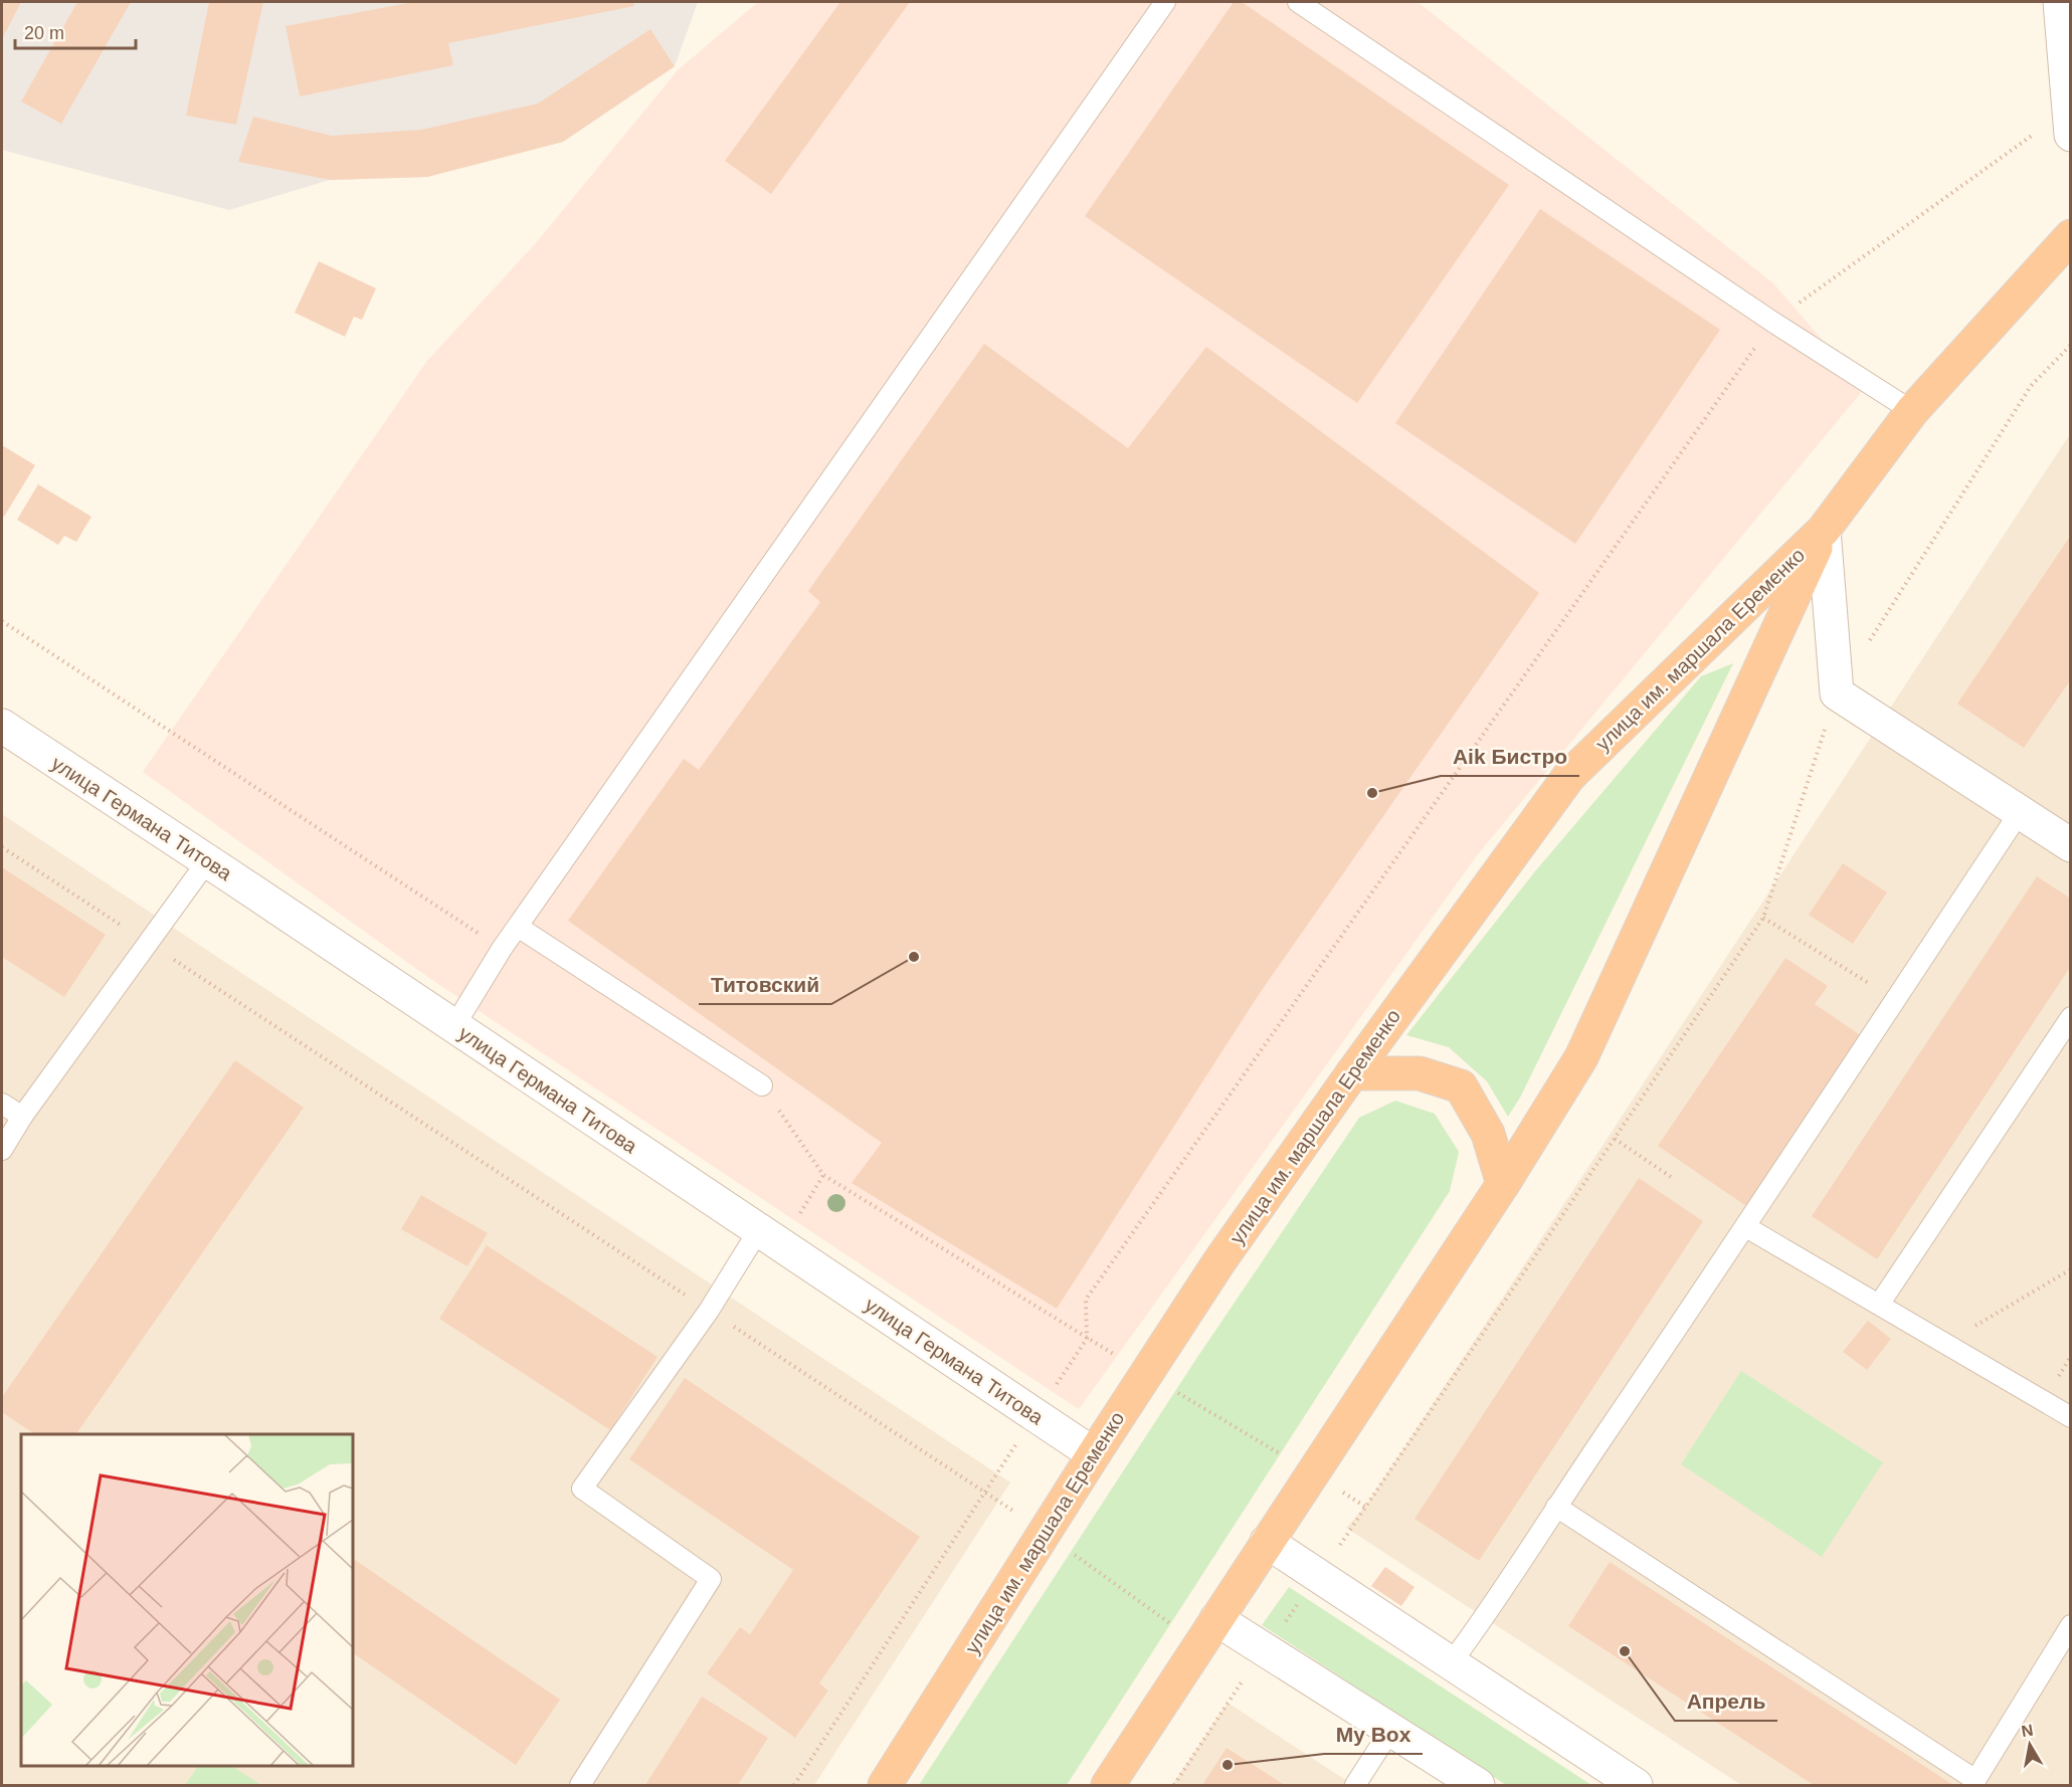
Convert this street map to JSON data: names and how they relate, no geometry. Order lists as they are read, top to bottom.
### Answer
{
  "streets": {
    "highway": ["улица им. маршала Еременко"],
    "street": ["улица Германа Титова"]
  },
  "crossings": [
    ["улица им. маршала Еременко", "улица Германа Титова"]
  ],
  "places": [
    "Aik Бистро",
    "Титовский",
    "Апрель",
    "My Box"
  ],
  "scale_bar": "20 m",
  "north": "top"
}
